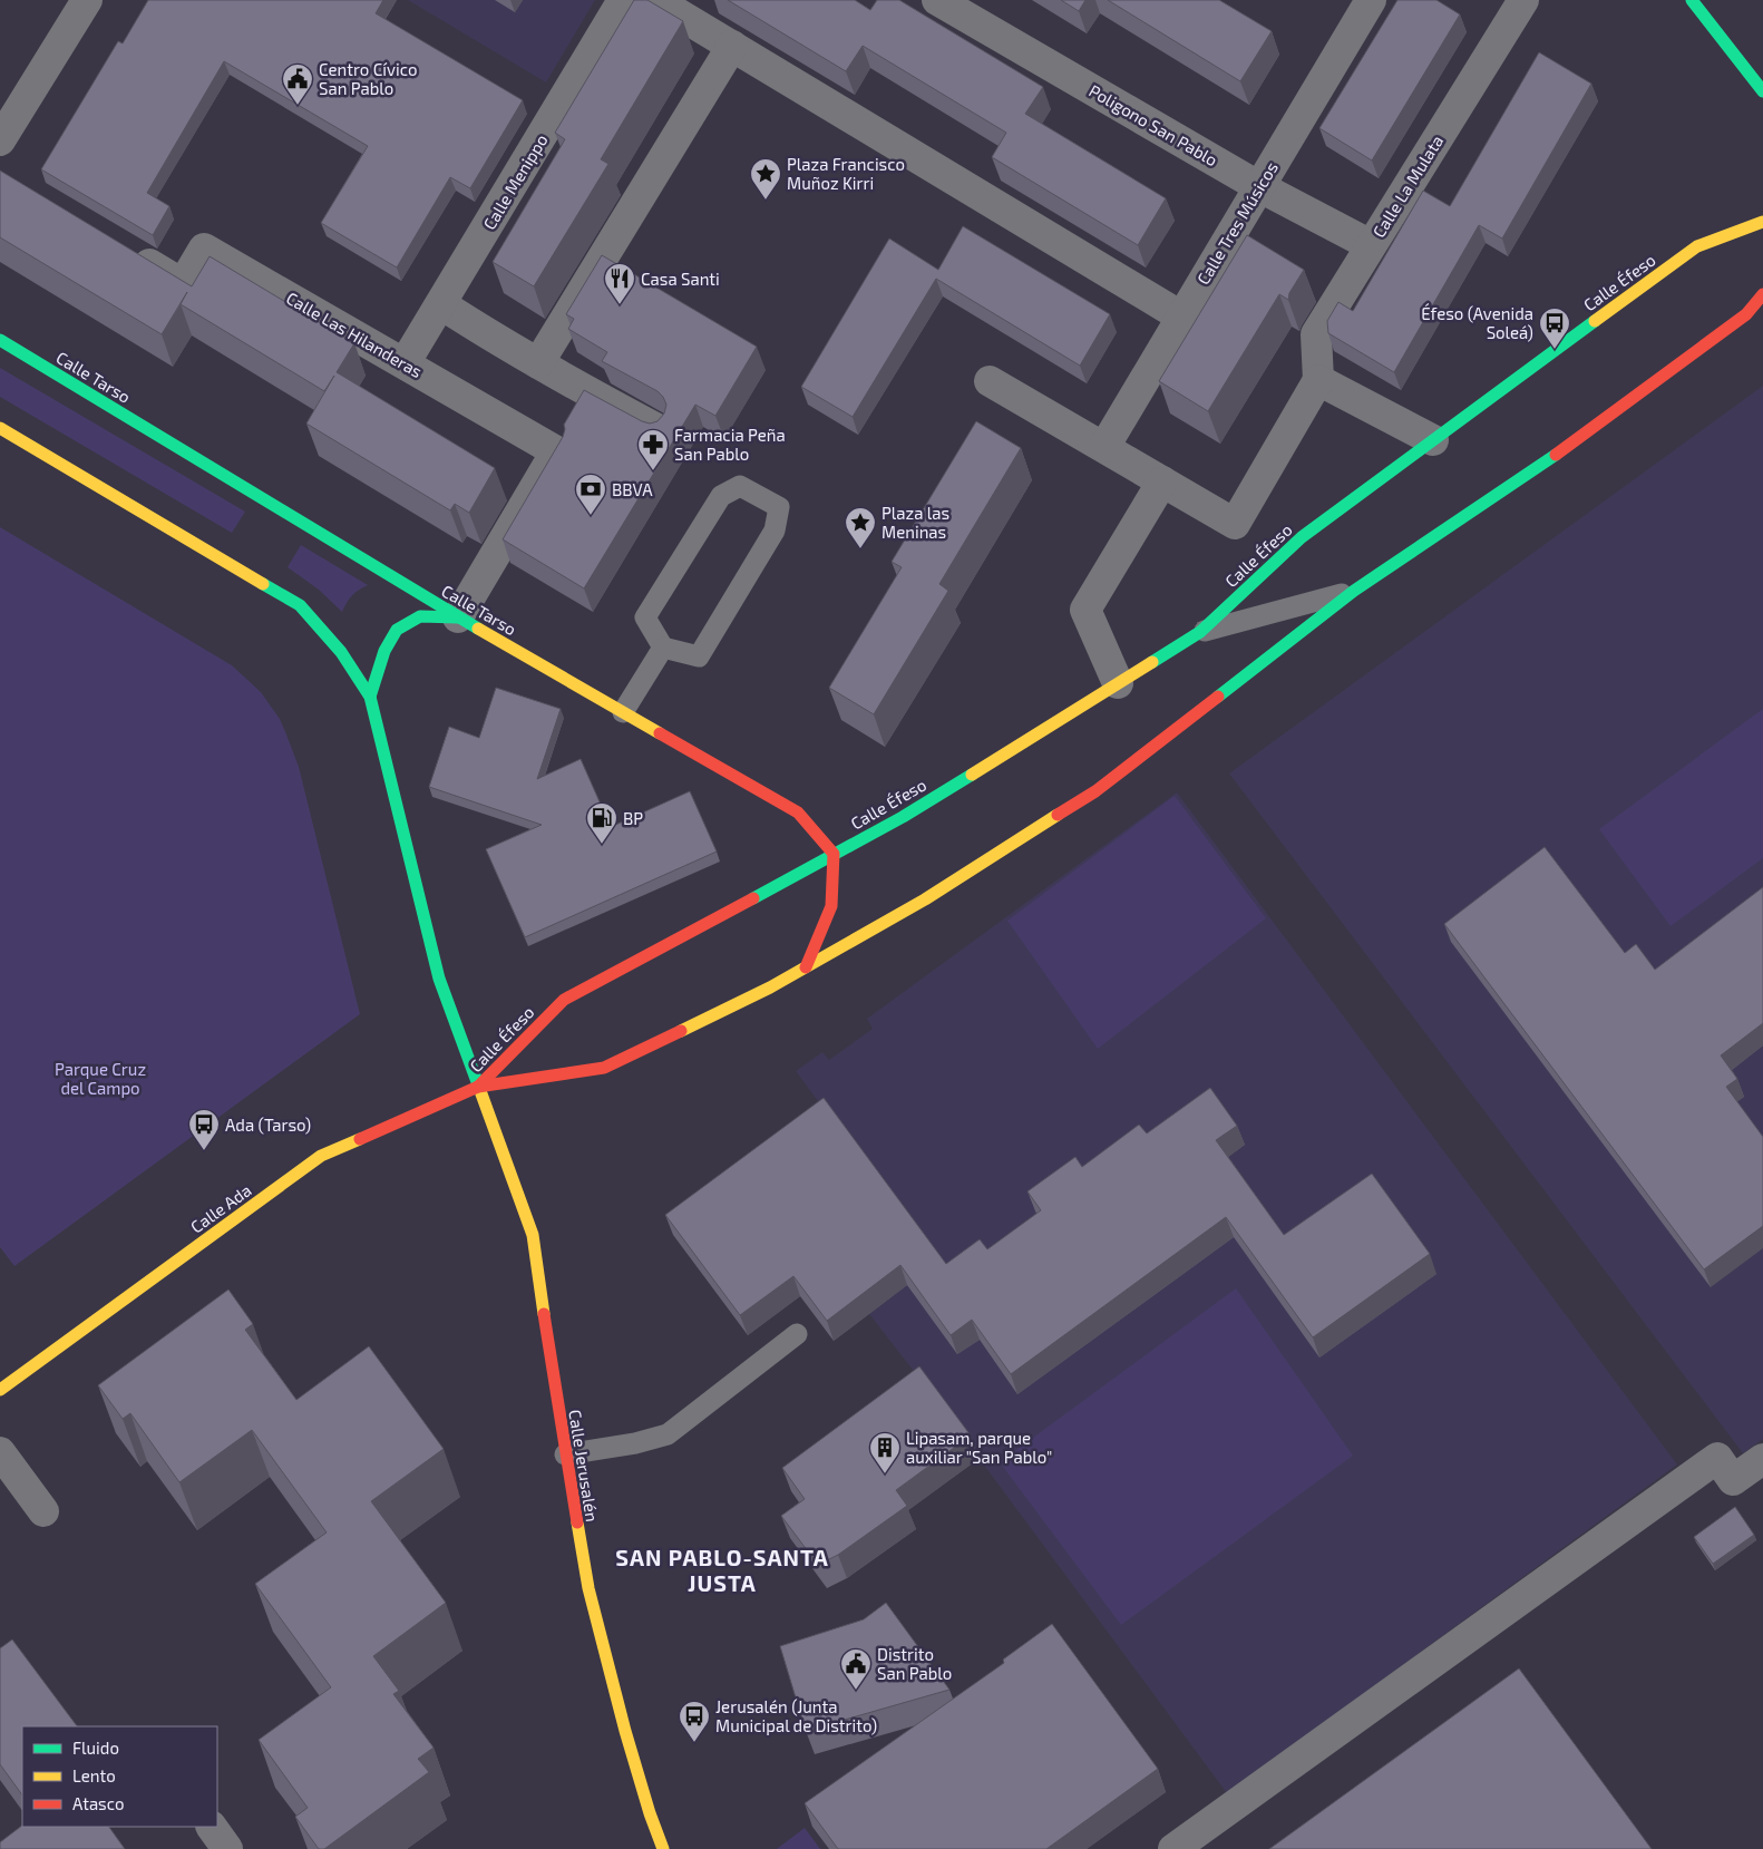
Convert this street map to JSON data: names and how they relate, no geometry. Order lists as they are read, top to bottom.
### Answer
{
  "streets": {
    "main road": [
      "Calle Éfeso",
      "Calle Tarso",
      "Calle Ada",
      "Calle Jerusalén"
    ],
    "street": [
      "Poligono San Pablo",
      "Calle Menippo",
      "Calle La Mulata",
      "Calle Tres Músicos",
      "Calle Las Hilanderas"
    ]
  },
  "crossings": [
    ["Poligono San Pablo", "Calle La Mulata"],
    ["Poligono San Pablo", "Calle Tres Músicos"],
    ["Calle Menippo", "Calle Las Hilanderas"],
    ["Calle Éfeso", "Calle Tarso"],
    ["Calle Éfeso", "Calle Ada"],
    ["Calle Éfeso", "Calle Jerusalén"],
    ["Calle Las Hilanderas", "Calle Tarso"],
    ["Calle Ada", "Calle Jerusalén"]
  ],
  "districts": ["SAN PABLO-SANTA JUSTA"],
  "parks": ["Parque Cruz del Campo"],
  "places": {
    "public building": ["Centro Cívico San Pablo", "Distrito San Pablo"],
    "place": ["Plaza Francisco Muñoz Kirri", "Plaza las Meninas"],
    "restaurant": ["Casa Santi"],
    "bus stop": ["Éfeso (Avenida Soleá)", "Ada (Tarso)", "Jerusalén (Junta Municipal de Distrito)"],
    "pharmacy": ["Farmacia Peña San Pablo"],
    "bank": ["BBVA"],
    "fuel station": ["BP"],
    "building": ["Lipasam, parque auxiliar \"San Pablo\""]
  },
  "legend": ["Fluido", "Lento", "Atasco"]
}
